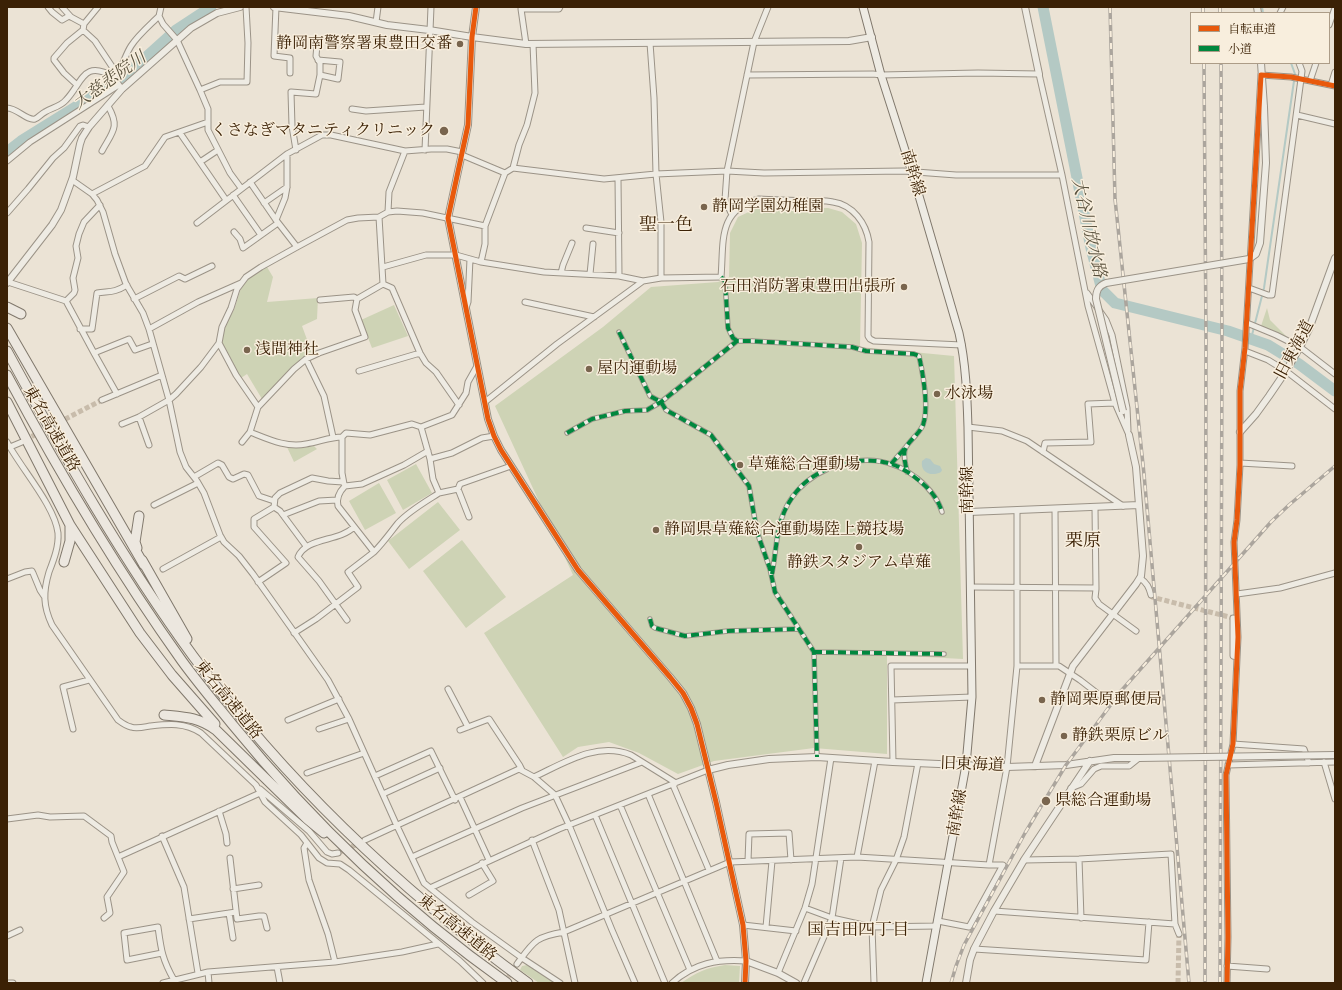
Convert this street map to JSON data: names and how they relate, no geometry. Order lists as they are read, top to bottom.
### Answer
{
  "streets": {
    "highway": ["東名高速道路"],
    "main road": ["南幹線"],
    "street": ["旧東海道"]
  },
  "crossings": [
    ["南幹線", "旧東海道"]
  ],
  "districts": ["聖一色", "栗原", "国吉田四丁目"],
  "water": ["大慈悲院川", "大谷川放水路"],
  "places": [
    "静岡南警察署東豊田交番",
    "くさなぎマタニティクリニック",
    "静岡学園幼稚園",
    "石田消防署東豊田出張所",
    "浅間神社",
    "屋内運動場",
    "水泳場",
    "草薙総合運動場",
    "静岡県草薙総合運動場陸上競技場",
    "静鉄スタジアム草薙",
    "静岡栗原郵便局",
    "静鉄栗原ビル",
    "県総合運動場"
  ],
  "legend": ["自転車道", "小道"]
}
